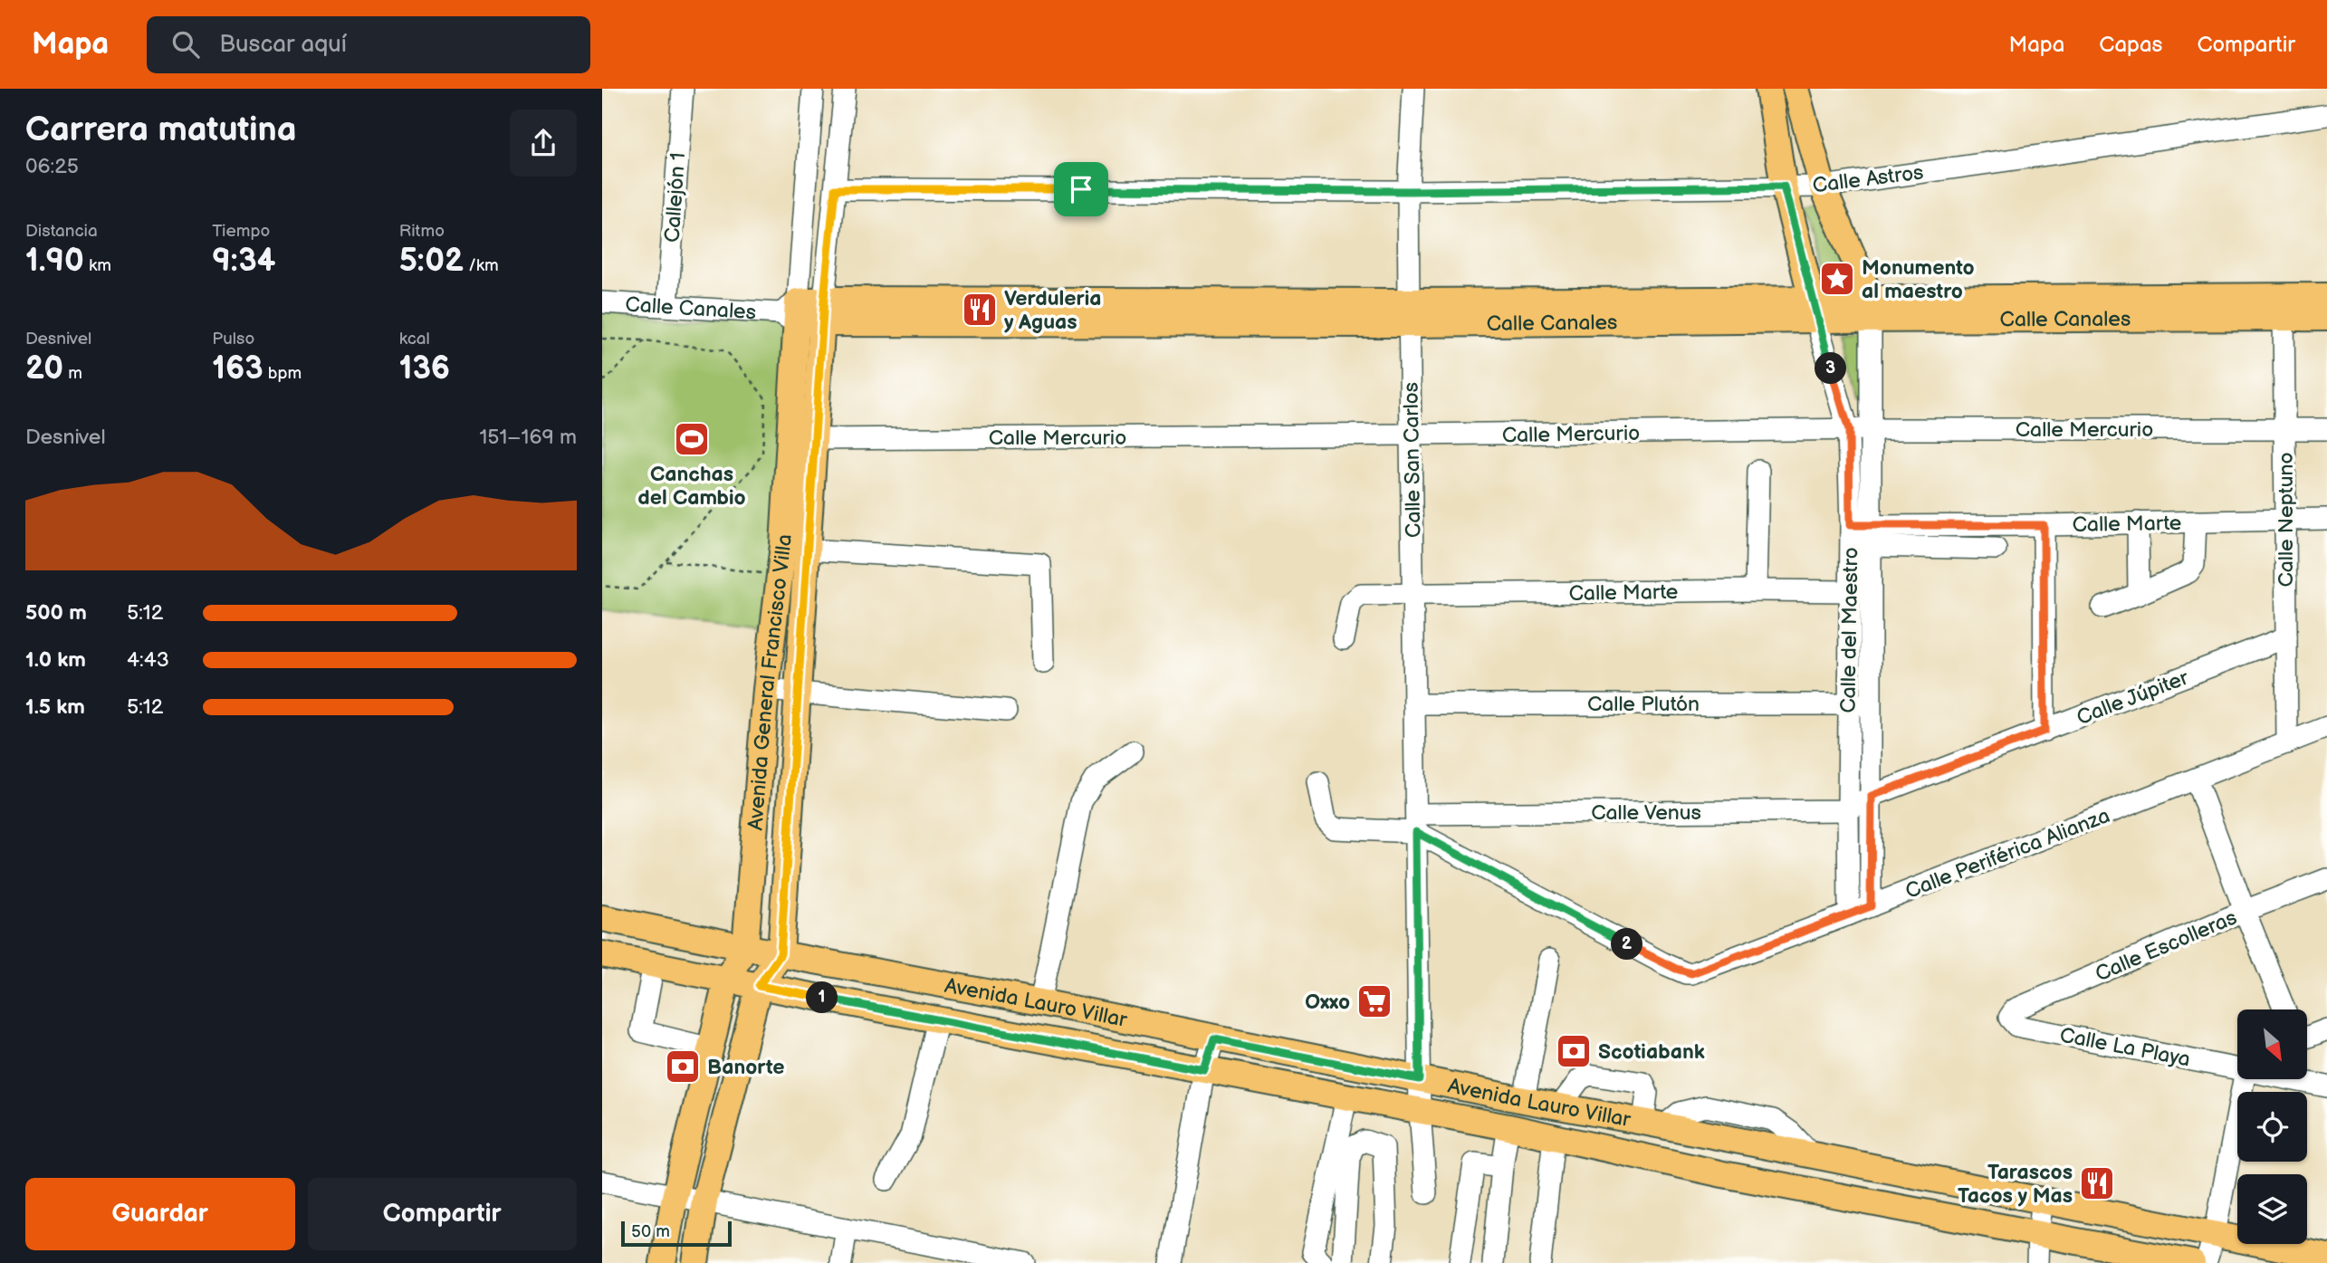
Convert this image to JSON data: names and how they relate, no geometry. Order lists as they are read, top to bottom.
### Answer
{
  "streets": {
    "main road": [
      "Calle Canales",
      "Calle del Maestro",
      "Avenida General Francisco Villa",
      "Avenida Lauro Villar"
    ],
    "street": [
      "Calle Astros",
      "Callejón 1",
      "Calle Mercurio",
      "Calle San Carlos",
      "Calle Neptuno",
      "Calle Marte",
      "Calle Júpiter",
      "Calle Plutón",
      "Calle Venus",
      "Calle Periférica Alianza",
      "Calle Escolleras",
      "Calle La Playa"
    ]
  },
  "crossings": [
    ["Calle Astros", "Calle San Carlos"],
    ["Calle Astros", "Calle del Maestro"],
    ["Calle Astros", "Avenida General Francisco Villa"],
    ["Callejón 1", "Calle Canales"],
    ["Calle Canales", "Calle San Carlos"],
    ["Calle Canales", "Calle Neptuno"],
    ["Calle Canales", "Calle del Maestro"],
    ["Calle Canales", "Avenida General Francisco Villa"],
    ["Calle Mercurio", "Calle San Carlos"],
    ["Calle Mercurio", "Calle Neptuno"],
    ["Calle Mercurio", "Calle del Maestro"],
    ["Calle Mercurio", "Avenida General Francisco Villa"],
    ["Calle San Carlos", "Calle Marte"],
    ["Calle San Carlos", "Calle Plutón"],
    ["Calle San Carlos", "Calle Venus"],
    ["Calle San Carlos", "Calle Periférica Alianza"],
    ["Calle San Carlos", "Avenida Lauro Villar"],
    ["Calle Neptuno", "Calle Marte"],
    ["Calle Neptuno", "Calle Júpiter"],
    ["Calle Neptuno", "Calle Periférica Alianza"],
    ["Calle Marte", "Calle del Maestro"],
    ["Calle del Maestro", "Calle Júpiter"],
    ["Calle del Maestro", "Calle Plutón"],
    ["Calle del Maestro", "Calle Venus"],
    ["Calle del Maestro", "Calle Periférica Alianza"],
    ["Avenida General Francisco Villa", "Avenida Lauro Villar"],
    ["Calle Venus", "Calle Periférica Alianza"],
    ["Calle Escolleras", "Calle La Playa"]
  ],
  "places": {
    "place": ["Monumento al maestro"],
    "restaurant": ["Verduleria y Aguas", "Tarascos Tacos y Mas"],
    "sports": ["Canchas del Cambio"],
    "supermarket": ["Oxxo"],
    "bank": ["Scotiabank", "Banorte"]
  },
  "scale_bar": "50 m",
  "north": "bottom right",
  "page": {
    "header": "Mapa",
    "search": "Buscar aquí",
    "nav": ["Mapa", "Capas", "Compartir"],
    "heading": ["Carrera matutina", "06:25"],
    "stats": [
      ["Distancia", "1.90 km"],
      ["Tiempo", "9:34"],
      ["Ritmo", "5:02 /km"],
      ["Desnivel", "20 m"],
      ["Pulso", "163 bpm"],
      ["kcal", "136"]
    ],
    "pins": ["3", "2", "1"],
    "chart": ["Desnivel", "151–169 m"],
    "list": [
      {
        "name": "500 m",
        "note": "5:12"
      },
      {
        "name": "1.0 km",
        "note": "4:43"
      },
      {
        "name": "1.5 km",
        "note": "5:12"
      }
    ],
    "buttons": ["Guardar", "Compartir"],
    "scale": "50 m"
  }
}
